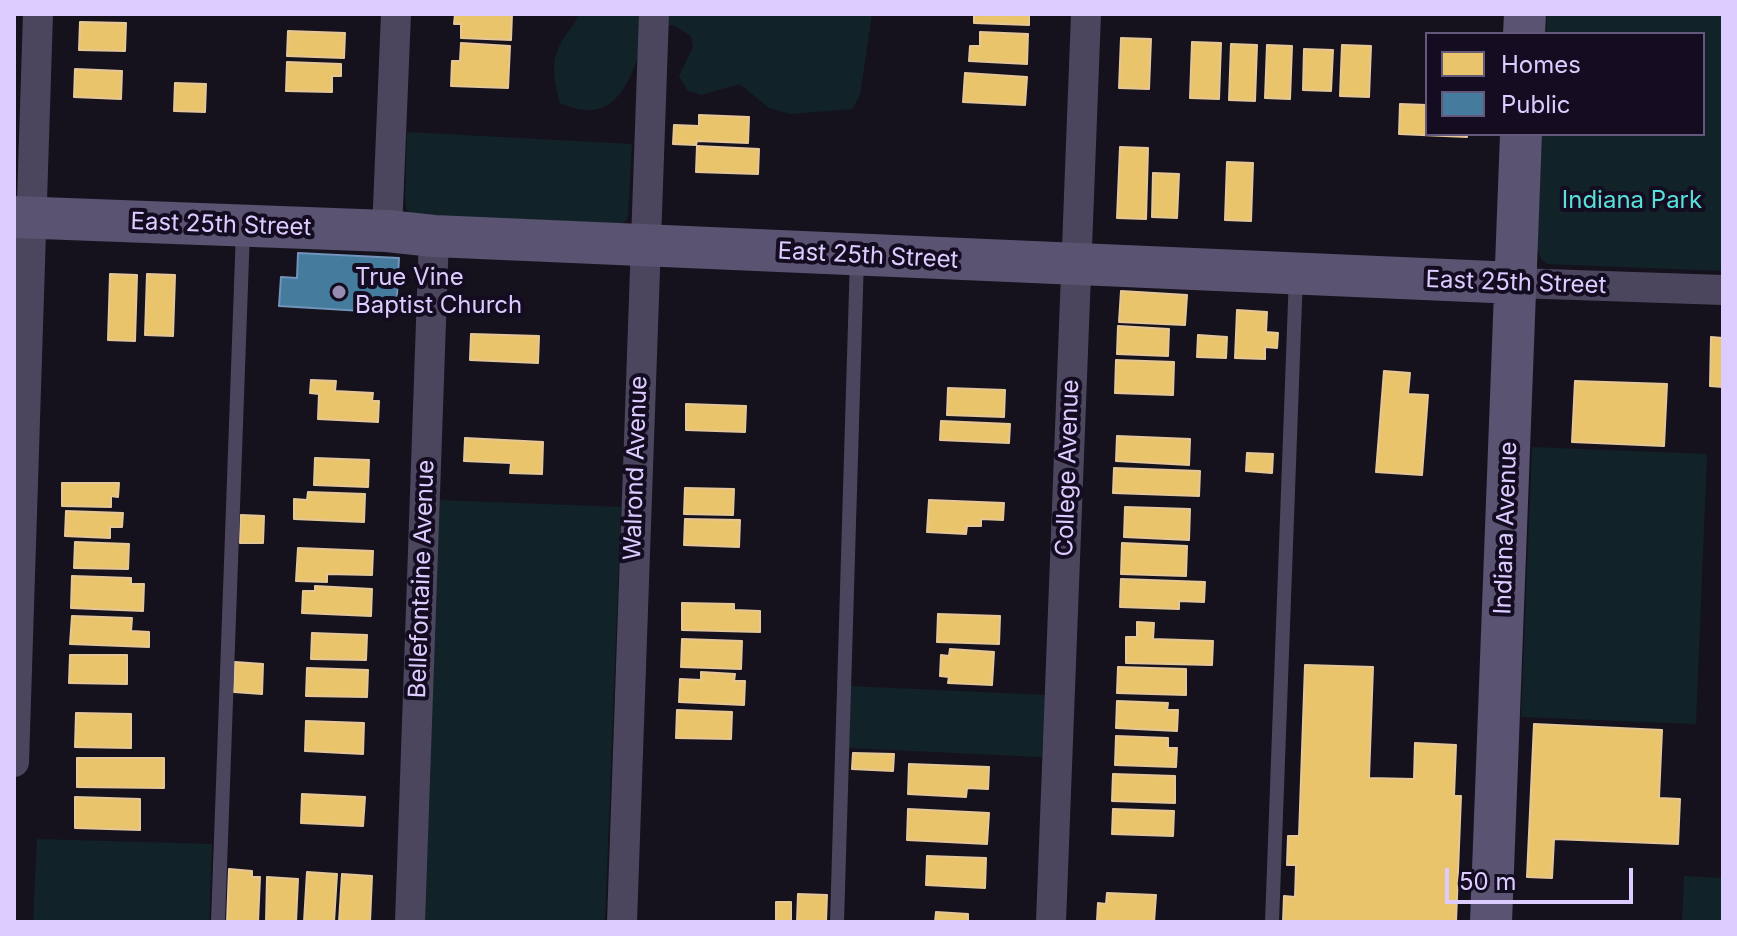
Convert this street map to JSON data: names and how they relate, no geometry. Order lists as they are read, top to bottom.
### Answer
{
  "streets": {
    "street": [
      "East 25th Street",
      "Walrond Avenue",
      "College Avenue",
      "Indiana Avenue",
      "Bellefontaine Avenue"
    ]
  },
  "crossings": [
    ["East 25th Street", "Walrond Avenue"],
    ["East 25th Street", "College Avenue"],
    ["East 25th Street", "Indiana Avenue"],
    ["East 25th Street", "Bellefontaine Avenue"]
  ],
  "parks": ["Indiana Park"],
  "places": ["True Vine Baptist Church"],
  "legend": ["Homes", "Public"],
  "scale_bar": "50 m"
}
